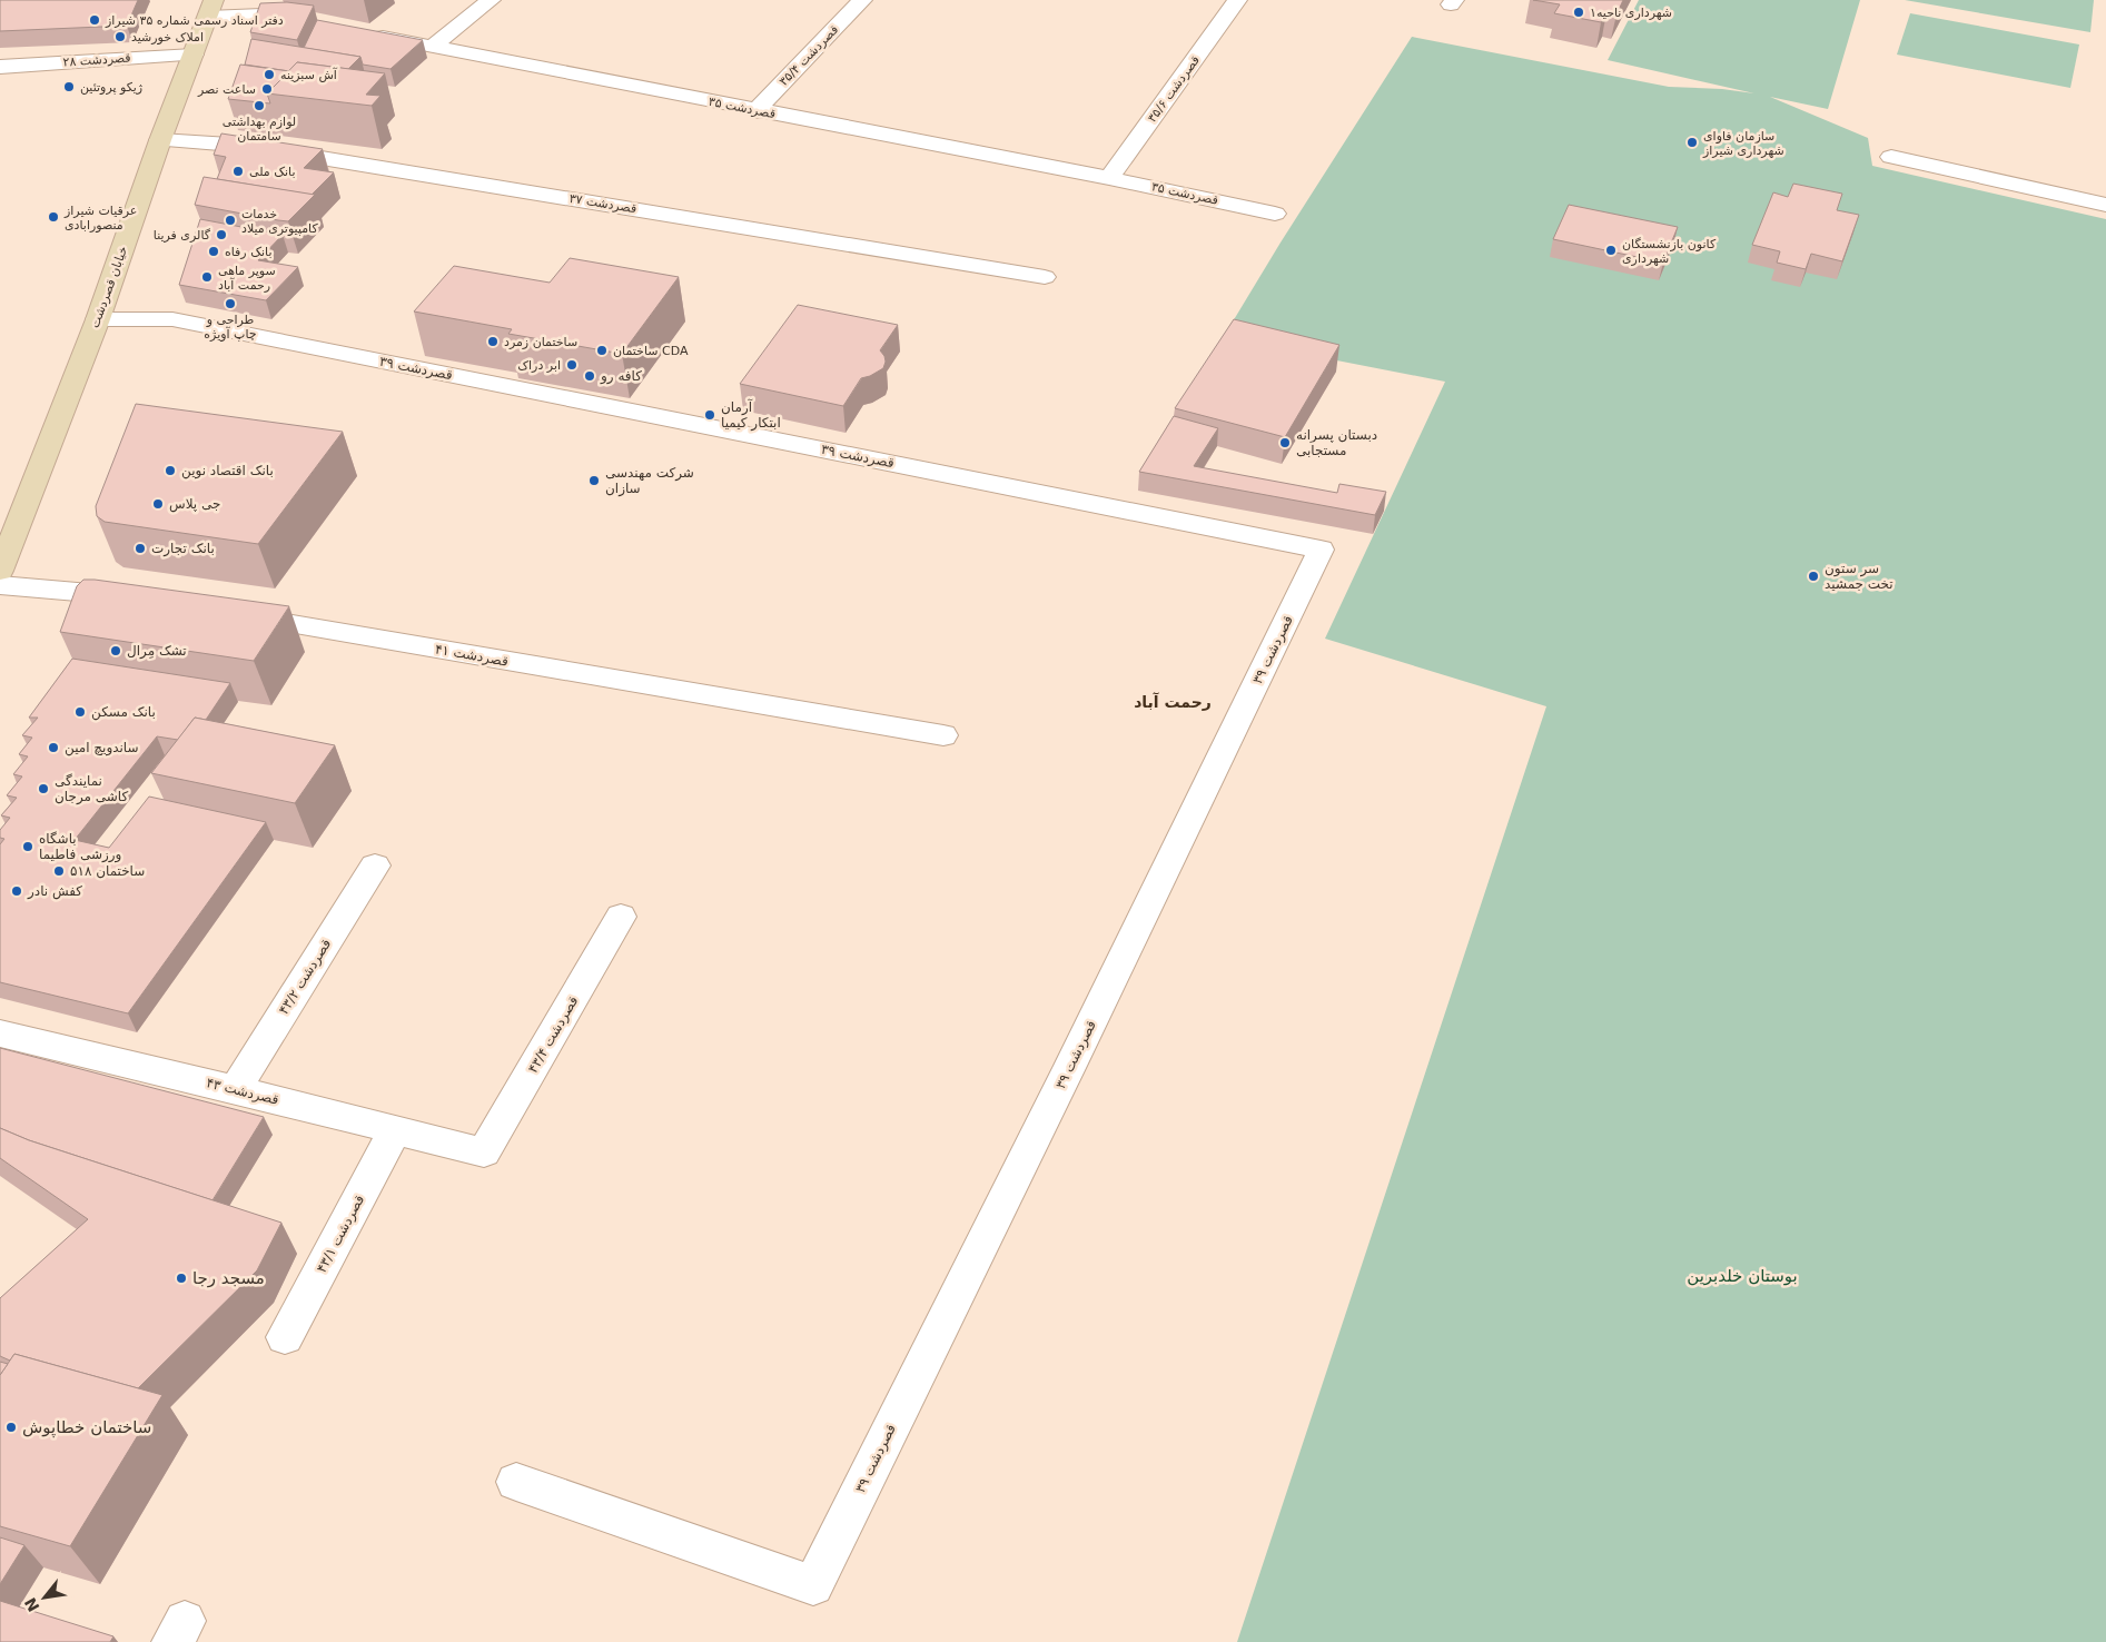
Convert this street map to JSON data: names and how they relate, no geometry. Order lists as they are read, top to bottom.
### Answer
{
  "streets": {
    "main road": ["خیابان قصردشت"],
    "street": [
      "قصردشت ۳۵/۴",
      "قصردشت ۲۸",
      "قصردشت ۳۵/۶",
      "قصردشت ۳۵",
      "قصردشت ۳۷",
      "قصردشت ۳۹",
      "قصردشت ۴۱",
      "قصردشت ۴۳/۲",
      "قصردشت ۴۳/۴",
      "قصردشت ۴۳",
      "قصردشت ۴۳/۱"
    ]
  },
  "crossings": [
    ["قصردشت ۳۵/۴", "قصردشت ۳۵"],
    ["قصردشت ۲۸", "خیابان قصردشت"],
    ["قصردشت ۳۵/۶", "قصردشت ۳۵"],
    ["قصردشت ۳۷", "خیابان قصردشت"],
    ["خیابان قصردشت", "قصردشت ۳۹"],
    ["قصردشت ۴۳/۲", "قصردشت ۴۳"],
    ["قصردشت ۴۳/۴", "قصردشت ۴۳"],
    ["قصردشت ۴۳", "قصردشت ۴۳/۱"]
  ],
  "districts": ["رحمت آباد"],
  "parks": ["بوستان خلدبرین"],
  "places": [
    "شهرداری ناحیه۱",
    "دفتر اسناد رسمی شماره ۳۵ شیراز",
    "املاک خورشید",
    "آش سبزینه",
    "ژیکو پروتئین",
    "ساعت نصر",
    "لوازم بهداشتی سامتمان",
    "سازمان فاوای شهرداری شیراز",
    "بانک ملی",
    "عرقیات شیراز منصورابادی",
    "خدمات کامپیوتری میلاد",
    "گالری فرینا",
    "کانون بازنشستگان شهرداری",
    "بانک رفاه",
    "سوپر ماهی رحمت آباد",
    "طراحی و چاپ آویژه",
    "ساختمان زمرد",
    "ساختمان CDA",
    "ابر دراک",
    "کافه رو",
    "آرمان ابتکار کیمیا",
    "دبستان پسرانه مستجابی",
    "بانک اقتصاد نوین",
    "شرکت مهندسی سازان",
    "جی پلاس",
    "بانک تجارت",
    "سر ستون تخت جمشید",
    "تشک مِرال",
    "بانک مسکن",
    "ساندویچ امین",
    "نمایندگی کاشی مرجان",
    "باشگاه ورزشی فاطیما",
    "ساختمان ۵۱۸",
    "کفش نادر",
    "مسجد رجا",
    "ساختمان خطاپوش"
  ],
  "north": "bottom left"
}
